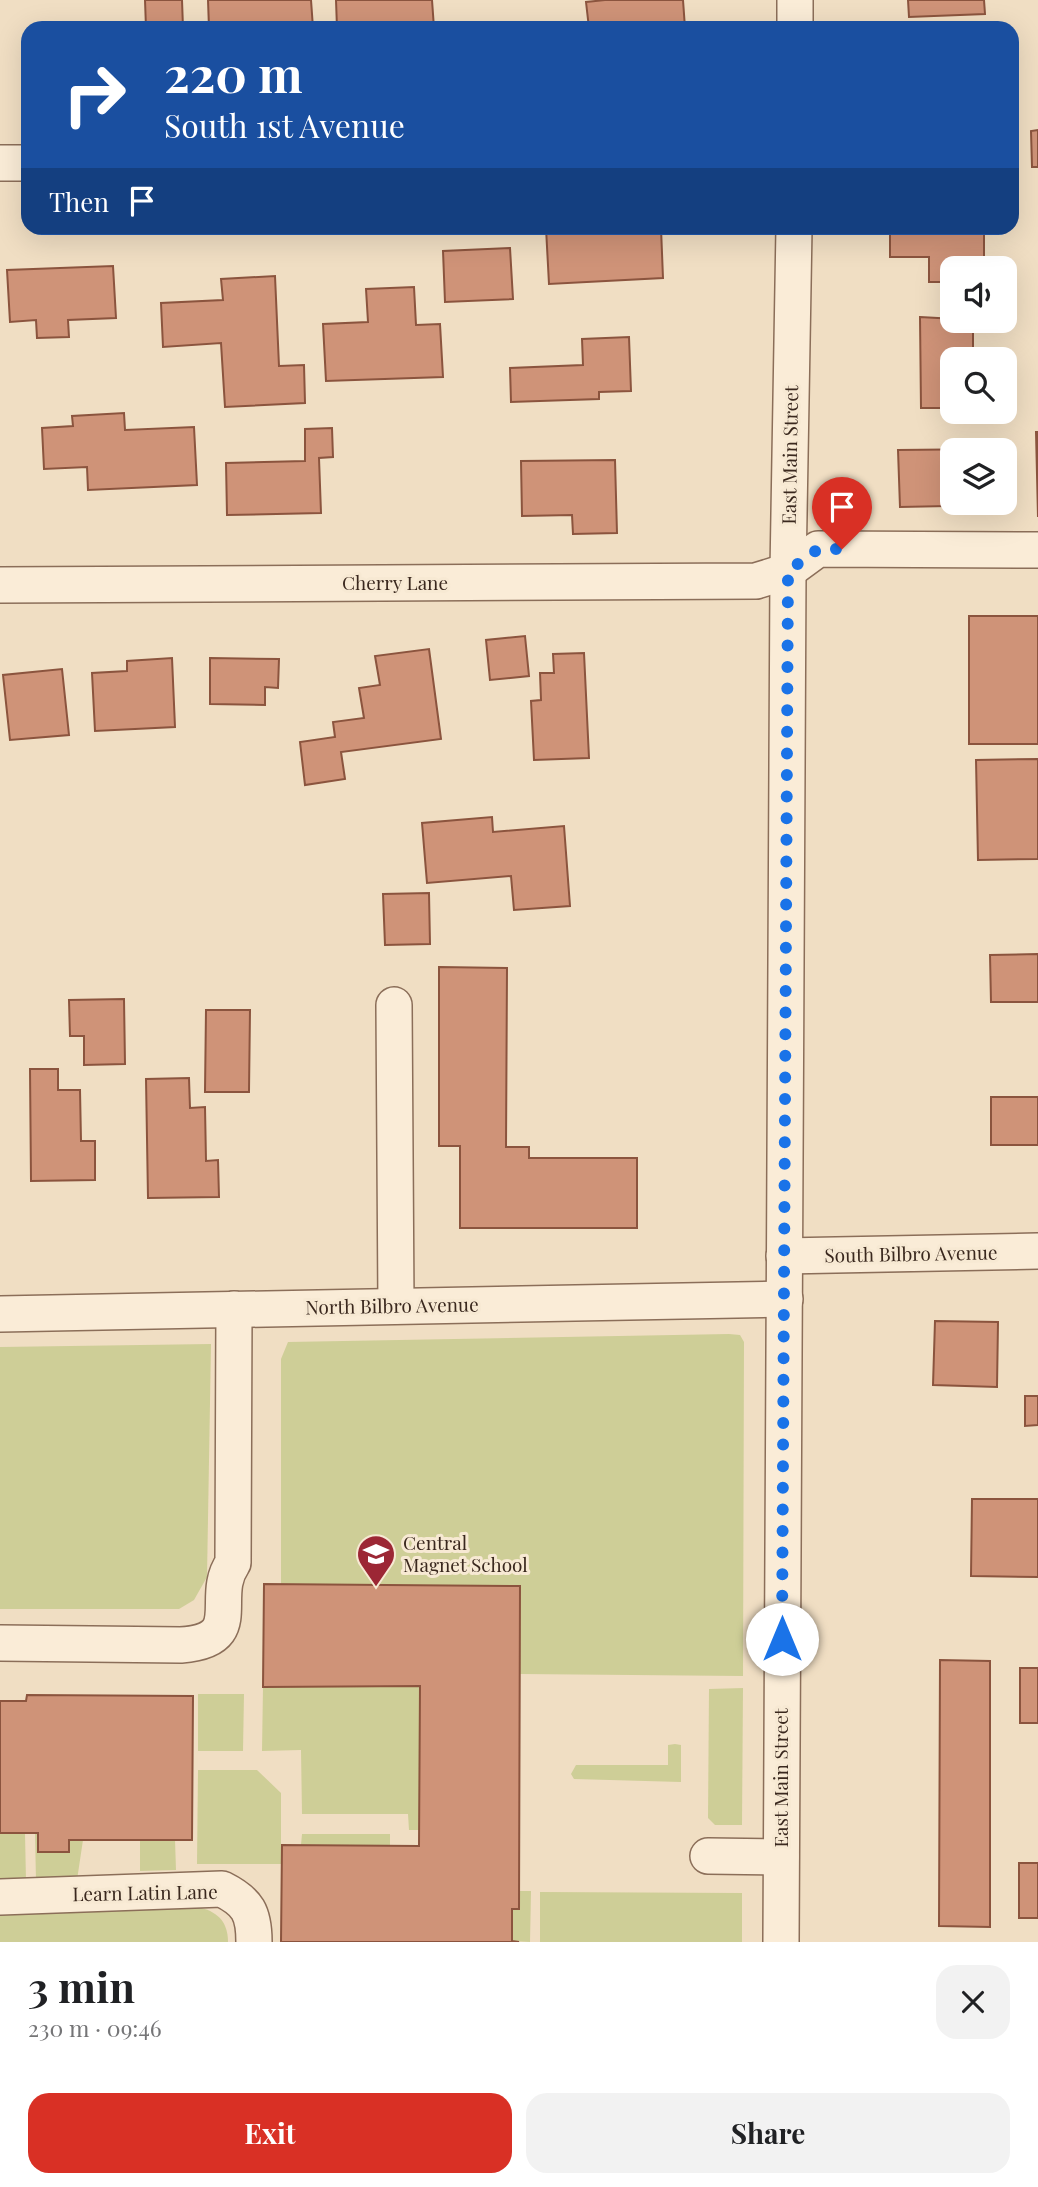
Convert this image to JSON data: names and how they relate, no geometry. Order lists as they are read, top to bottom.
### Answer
{
  "streets": {
    "street": [
      "East Main Street",
      "Cherry Lane",
      "South Bilbro Avenue",
      "North Bilbro Avenue",
      "Learn Latin Lane"
    ]
  },
  "crossings": [
    ["East Main Street", "Cherry Lane"],
    ["East Main Street", "South Bilbro Avenue"],
    ["East Main Street", "North Bilbro Avenue"]
  ],
  "places": {
    "school or university": ["Central Magnet School"]
  },
  "page": {
    "turn": ["220 m", "South 1st Avenue"],
    "then": "Then",
    "heading": ["3 min", "230 m · 09:46"],
    "buttons": ["Exit", "Share"]
  }
}
